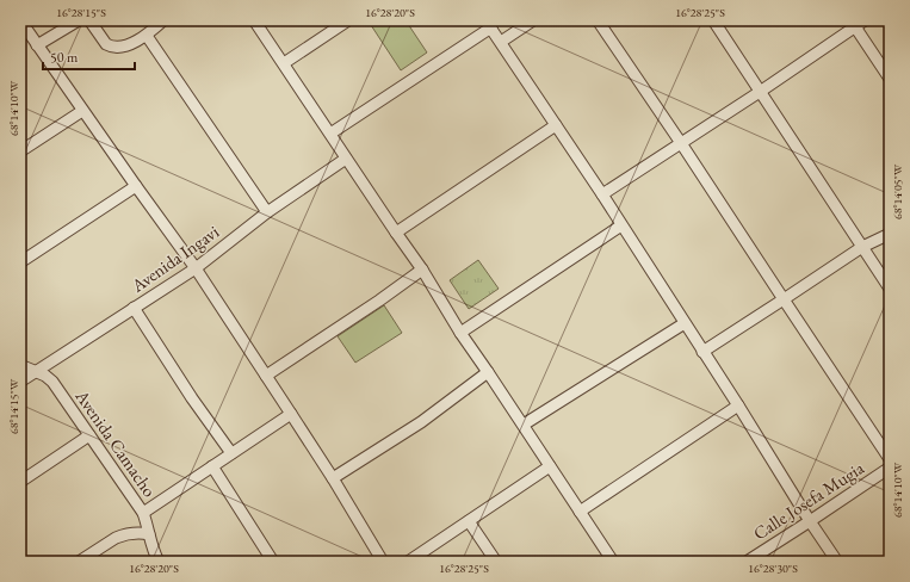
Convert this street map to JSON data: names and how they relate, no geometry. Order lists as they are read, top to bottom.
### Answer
{
  "streets": {
    "street": ["Avenida Ingavi", "Avenida Camacho", "Calle Josefa Mugia"]
  },
  "crossings": [
    ["Avenida Ingavi", "Avenida Camacho"]
  ],
  "scale_bar": "50 m",
  "coordinates": [
    "16°28'15\"S",
    "16°28'20\"S",
    "16°28'25\"S",
    "68°14'10\"W",
    "68°14'05\"W",
    "68°14'15\"W",
    "16°28'30\"S"
  ]
}
